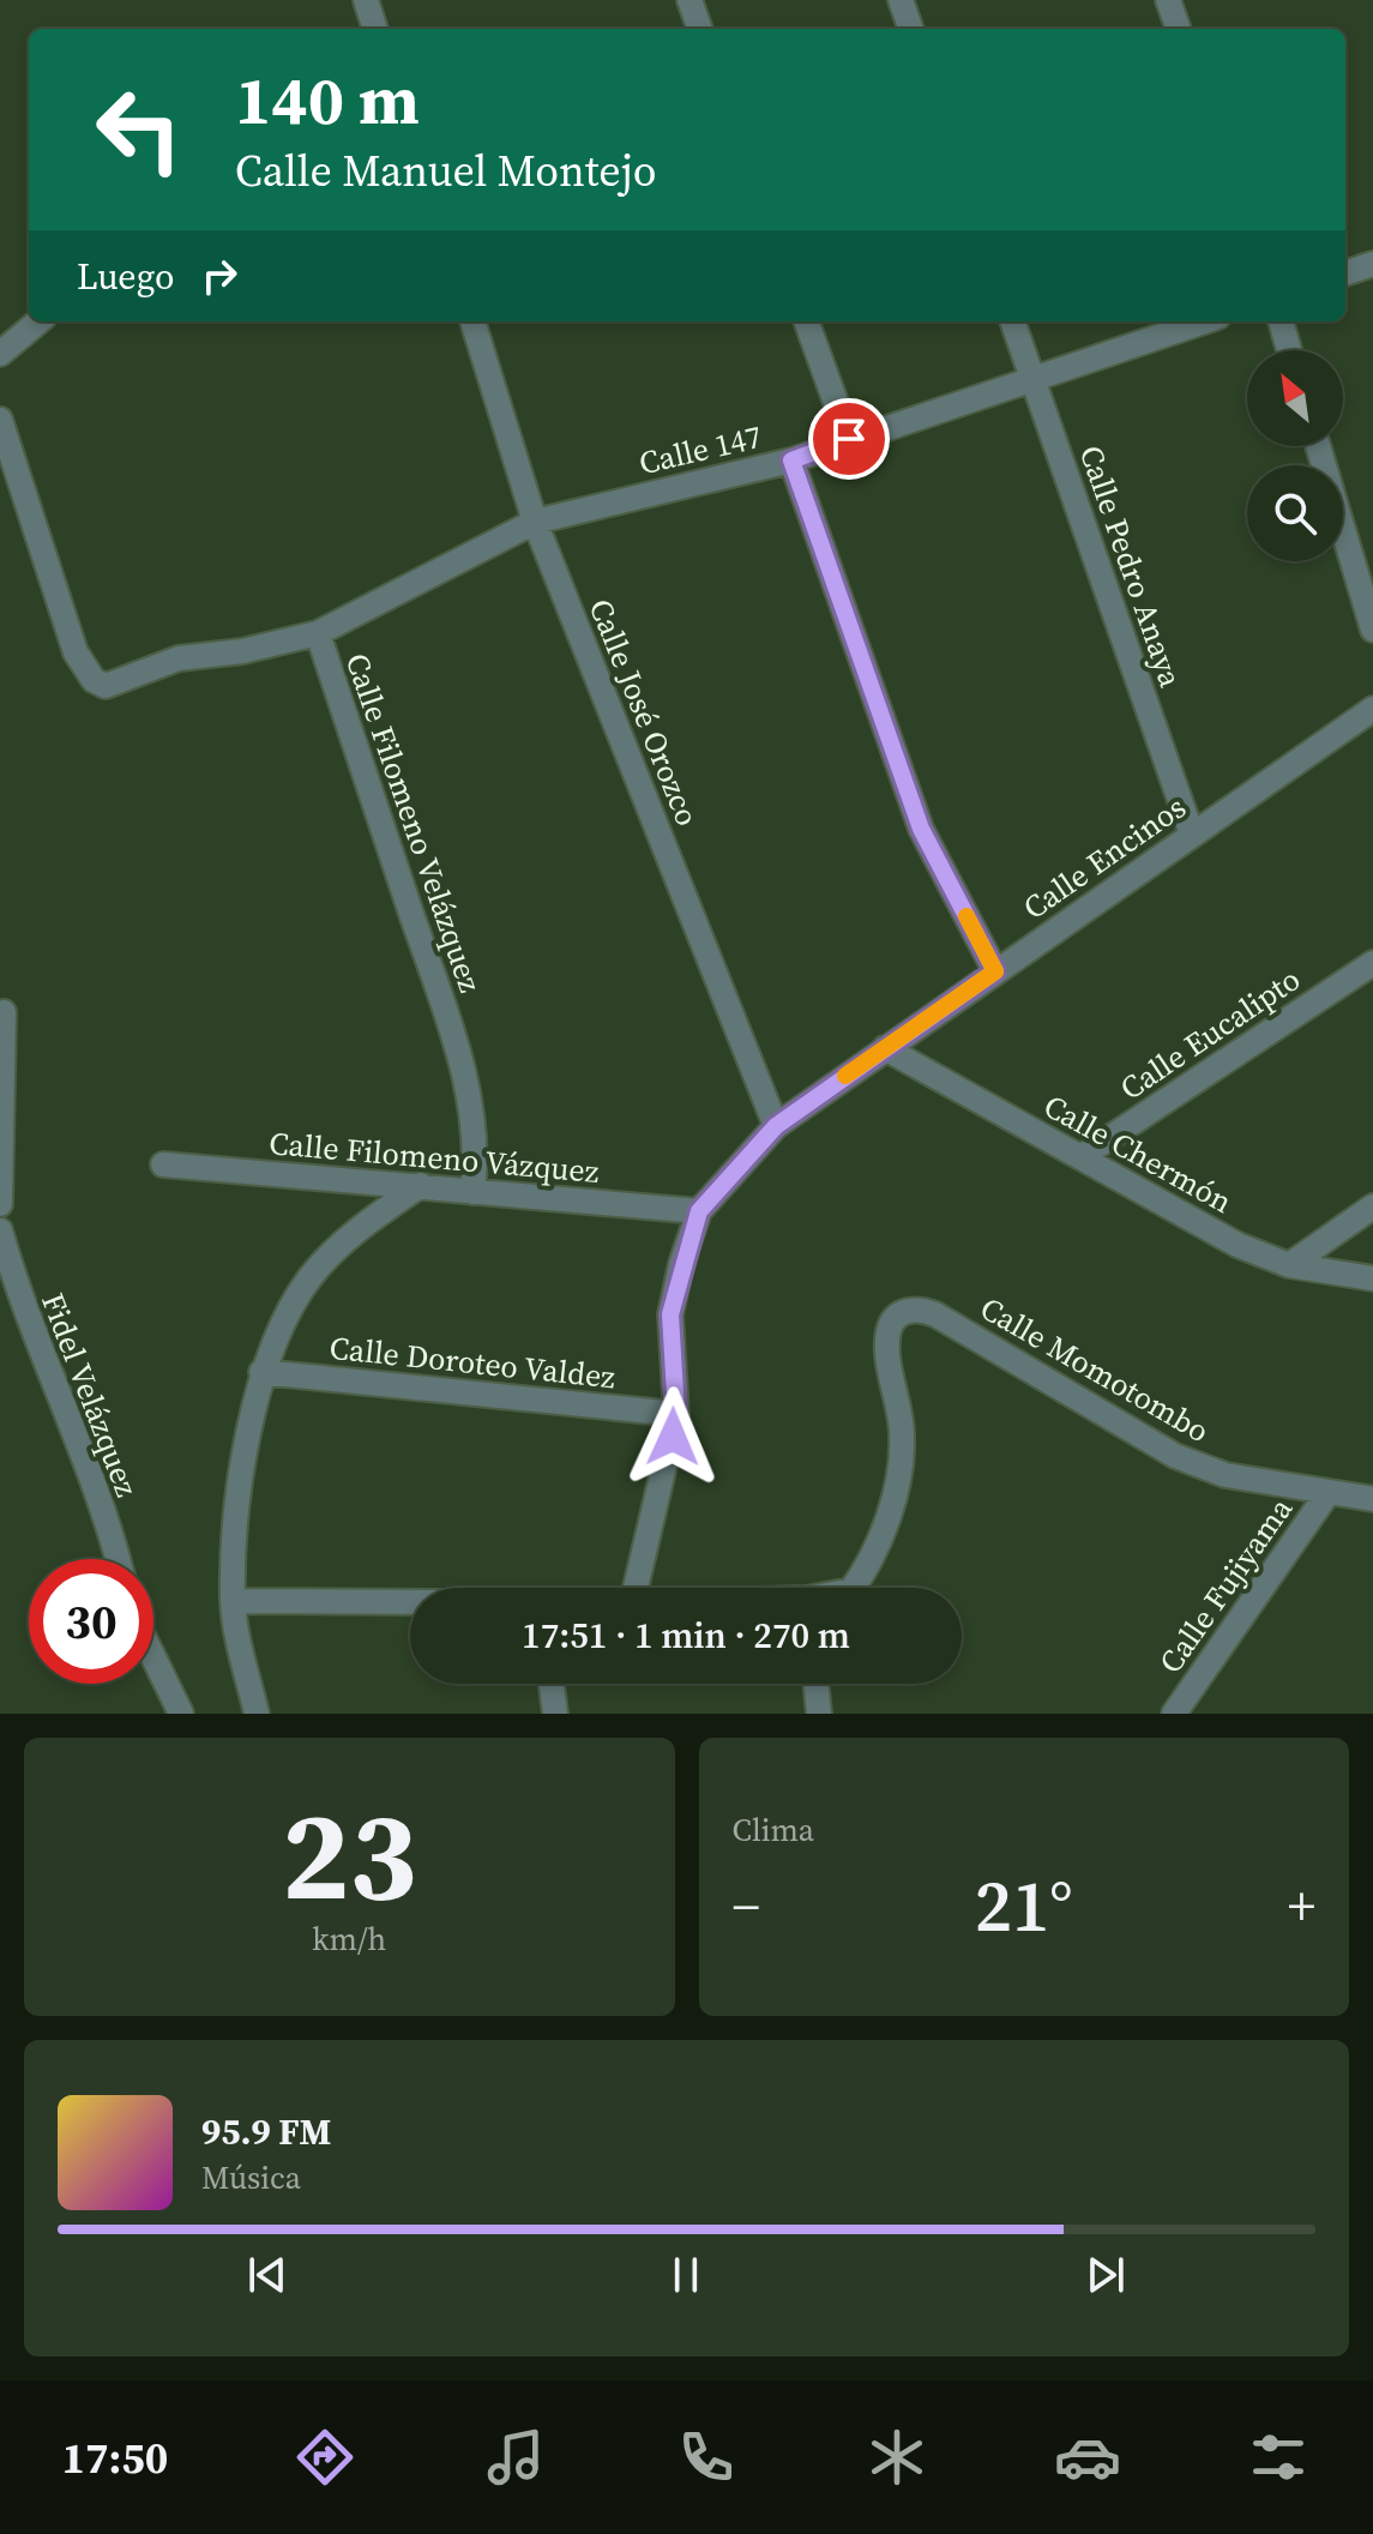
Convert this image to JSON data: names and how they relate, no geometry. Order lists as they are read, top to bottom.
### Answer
{
  "streets": {
    "street": [
      "Calle 147",
      "Calle Pedro Anaya",
      "Calle José Orozco",
      "Calle Filomeno Velázquez",
      "Calle Encinos",
      "Calle Eucalipto",
      "Calle Chermón",
      "Calle Filomeno Vázquez",
      "Calle Doroteo Valdez",
      "Calle Momotombo",
      "Fidel Velázquez",
      "Calle Fujiyama"
    ]
  },
  "crossings": [
    ["Calle 147", "Calle Pedro Anaya"],
    ["Calle 147", "Calle José Orozco"],
    ["Calle 147", "Calle Filomeno Velázquez"],
    ["Calle Pedro Anaya", "Calle Encinos"],
    ["Calle José Orozco", "Calle Encinos"],
    ["Calle Filomeno Velázquez", "Calle Filomeno Vázquez"],
    ["Calle Encinos", "Calle Chermón"],
    ["Calle Encinos", "Calle Filomeno Vázquez"],
    ["Calle Encinos", "Calle Doroteo Valdez"],
    ["Calle Eucalipto", "Calle Chermón"],
    ["Calle Momotombo", "Calle Fujiyama"]
  ],
  "north": "top left",
  "page": {
    "turn": ["140 m", "Calle Manuel Montejo"],
    "then": "Luego",
    "limit": "30",
    "trip": "17:51 · 1 min · 270 m",
    "tile": [
      ["23", "km/h"],
      "Clima"
    ],
    "heat": ["−", "21°", "+"],
    "song": ["95.9 FM", "Música"],
    "tabs": "17:50"
  }
}
